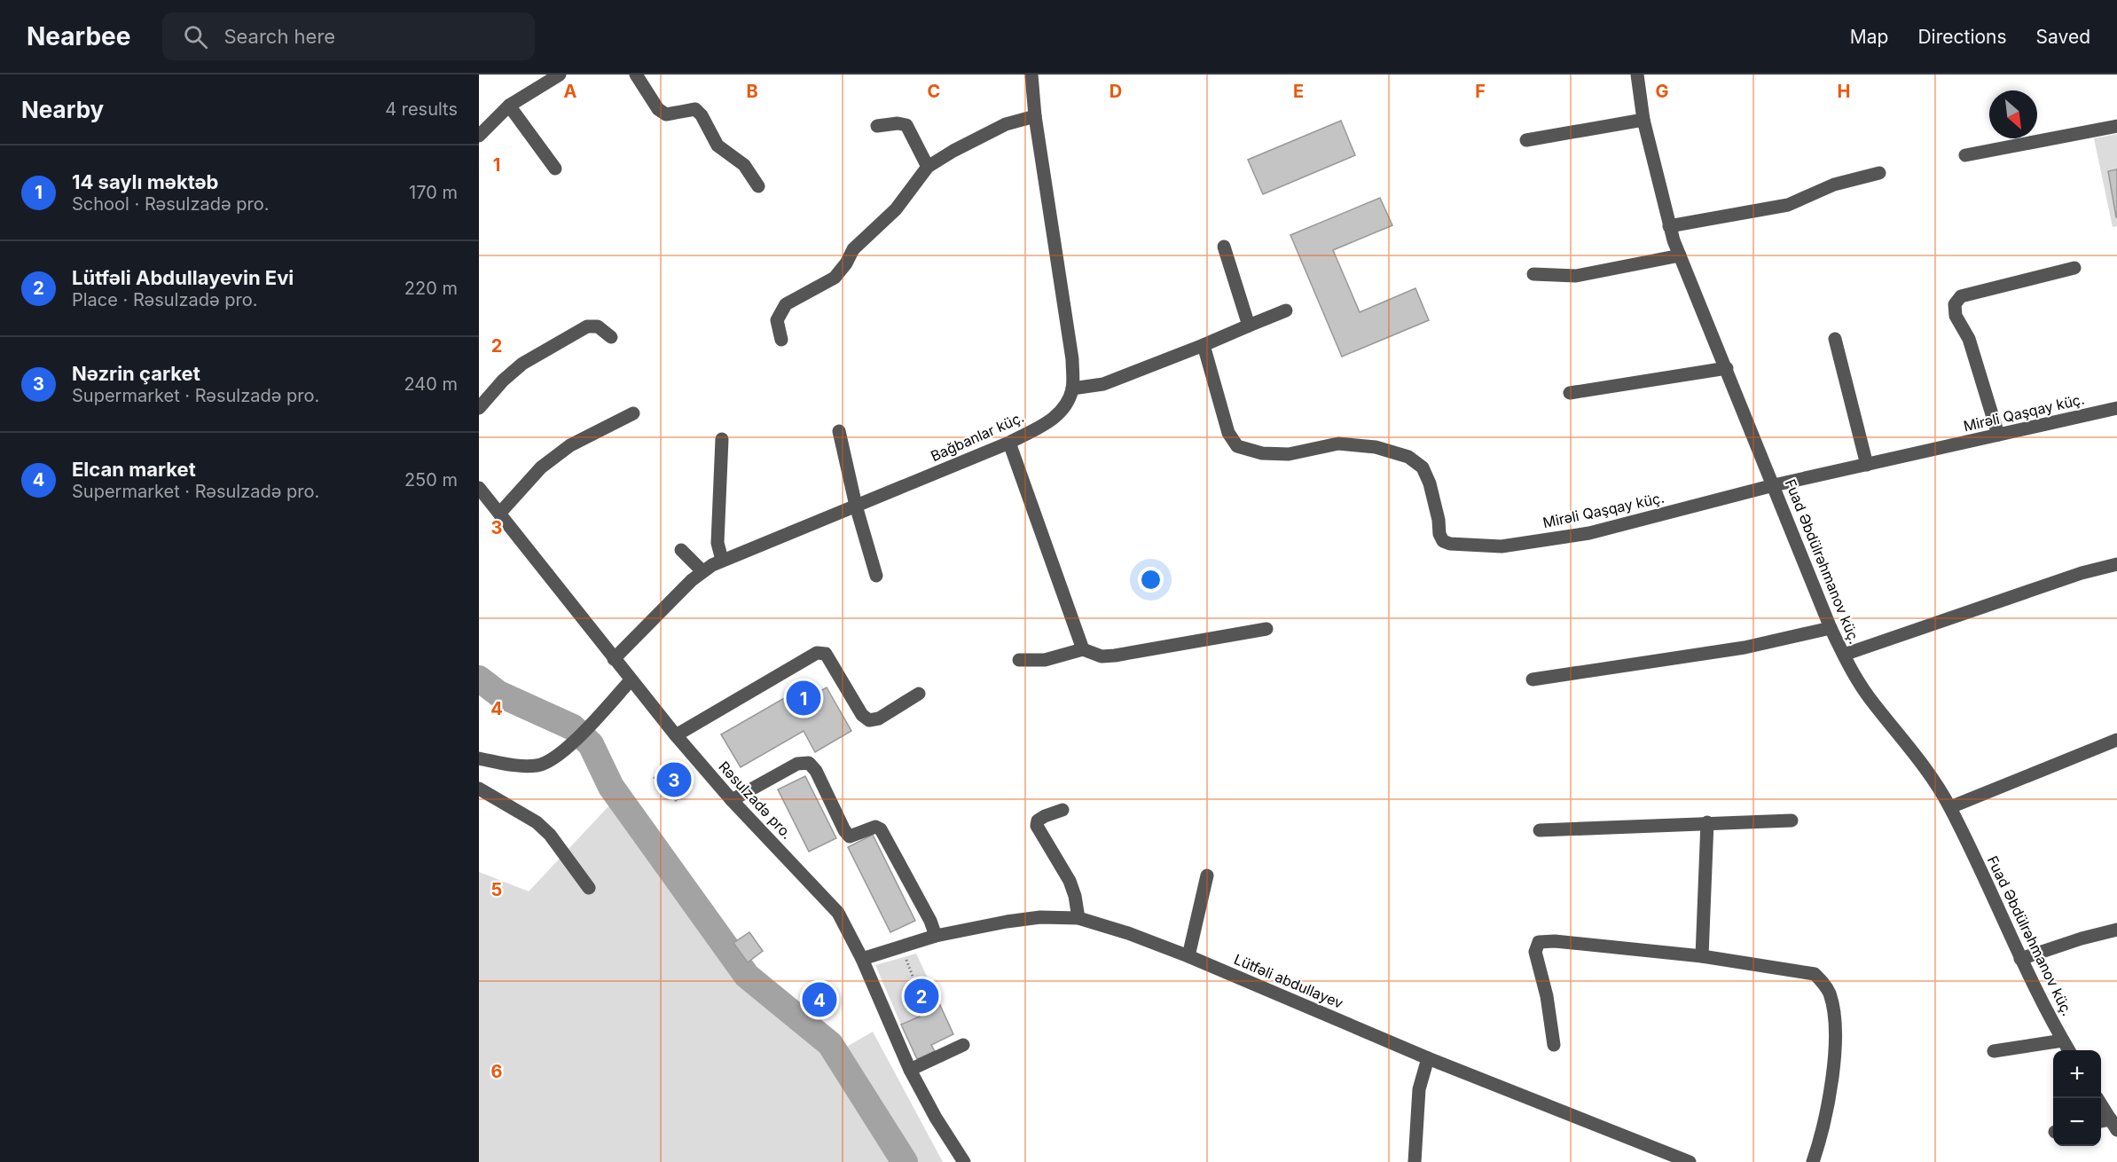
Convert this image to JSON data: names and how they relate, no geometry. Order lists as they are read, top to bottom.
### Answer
{
  "streets": {
    "street": [
      "Mirəli Qaşqay küç.",
      "Bağbanlar küç.",
      "Fuad Əbdülrəhmanov küç.",
      "Rəsulzadə pro.",
      "Lütfəli abdullayev"
    ]
  },
  "crossings": [
    ["Mirəli Qaşqay küç.", "Fuad Əbdülrəhmanov küç."],
    ["Bağbanlar küç.", "Rəsulzadə pro."],
    ["Rəsulzadə pro.", "Lütfəli abdullayev"]
  ],
  "north": "bottom right",
  "page": {
    "header": "Nearbee",
    "search": "Search here",
    "nav": ["Map", "Directions", "Saved"],
    "heading": ["Nearby", "4 results"],
    "list": [
      {
        "mark": "1",
        "name": "14 saylı məktəb",
        "note": "School · Rəsulzadə pro.",
        "value": "170 m"
      },
      {
        "mark": "2",
        "name": "Lütfəli Abdullayevin Evi",
        "note": "Place · Rəsulzadə pro.",
        "value": "220 m"
      },
      {
        "mark": "3",
        "name": "Nəzrin çarket",
        "note": "Supermarket · Rəsulzadə pro.",
        "value": "240 m"
      },
      {
        "mark": "4",
        "name": "Elcan market",
        "note": "Supermarket · Rəsulzadə pro.",
        "value": "250 m"
      }
    ],
    "pins": [
      "1",
      "3",
      "2",
      "4"
    ],
    "map_buttons": ["+", "−"]
  },
  "grid": {
    "columns": [
      "A",
      "B",
      "C",
      "D",
      "E",
      "F",
      "G",
      "H"
    ],
    "rows": [
      "1",
      "2",
      "3",
      "4",
      "5",
      "6"
    ]
  }
}
